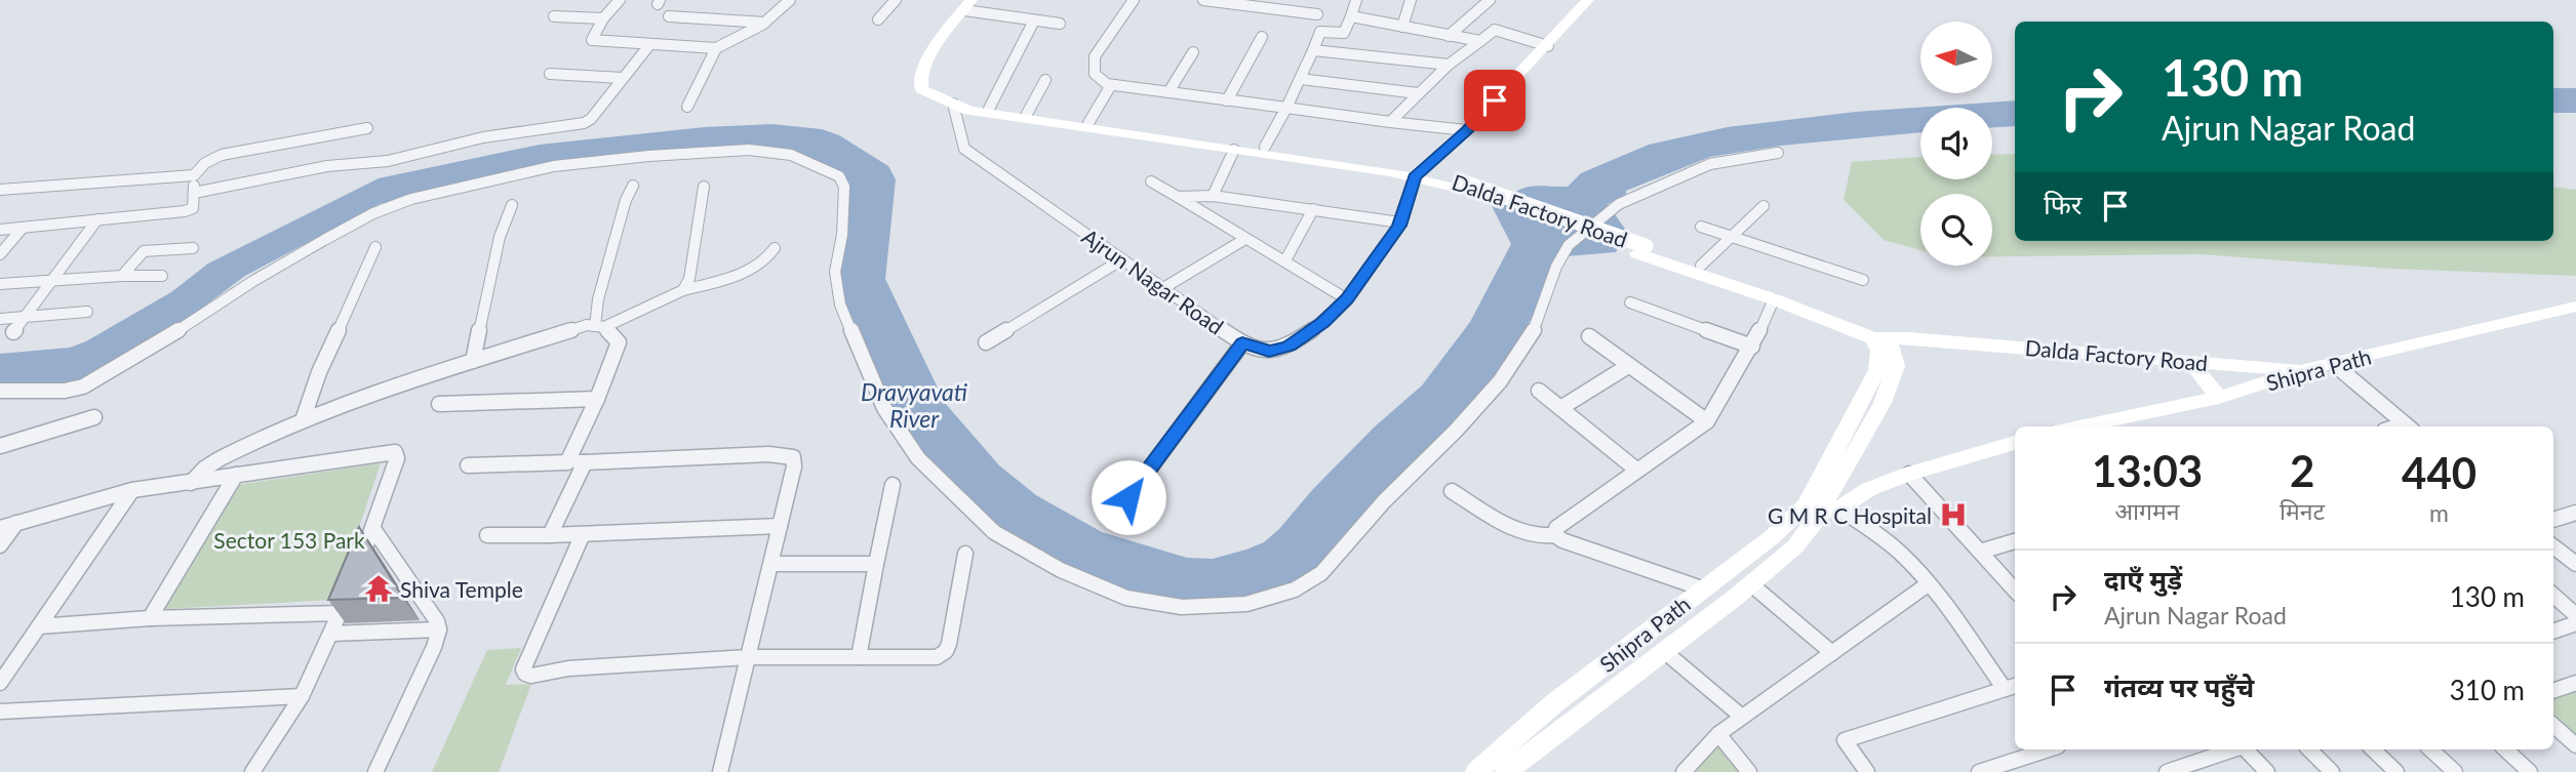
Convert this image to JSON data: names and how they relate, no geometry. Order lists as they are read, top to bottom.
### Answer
{
  "streets": {
    "street": ["Dalda Factory Road", "Ajrun Nagar Road", "Shipra Path"]
  },
  "crossings": [
    ["Dalda Factory Road", "Ajrun Nagar Road"],
    ["Dalda Factory Road", "Shipra Path"]
  ],
  "water": ["Dravyavati River"],
  "parks": ["Sector 153 Park"],
  "places": {
    "hospital": ["G M R C Hospital"],
    "temple": ["Shiva Temple"]
  },
  "north": "left",
  "page": {
    "turn": ["130 m", "Ajrun Nagar Road"],
    "then": "फिर",
    "eta": [
      "13:03",
      "आगमन",
      "2",
      "मिनट",
      "440",
      "m"
    ],
    "list": [
      {
        "name": "दाएँ मुड़ें",
        "note": "Ajrun Nagar Road",
        "value": "130 m"
      },
      {
        "name": "गंतव्य पर पहुँचे",
        "value": "310 m"
      }
    ]
  }
}
